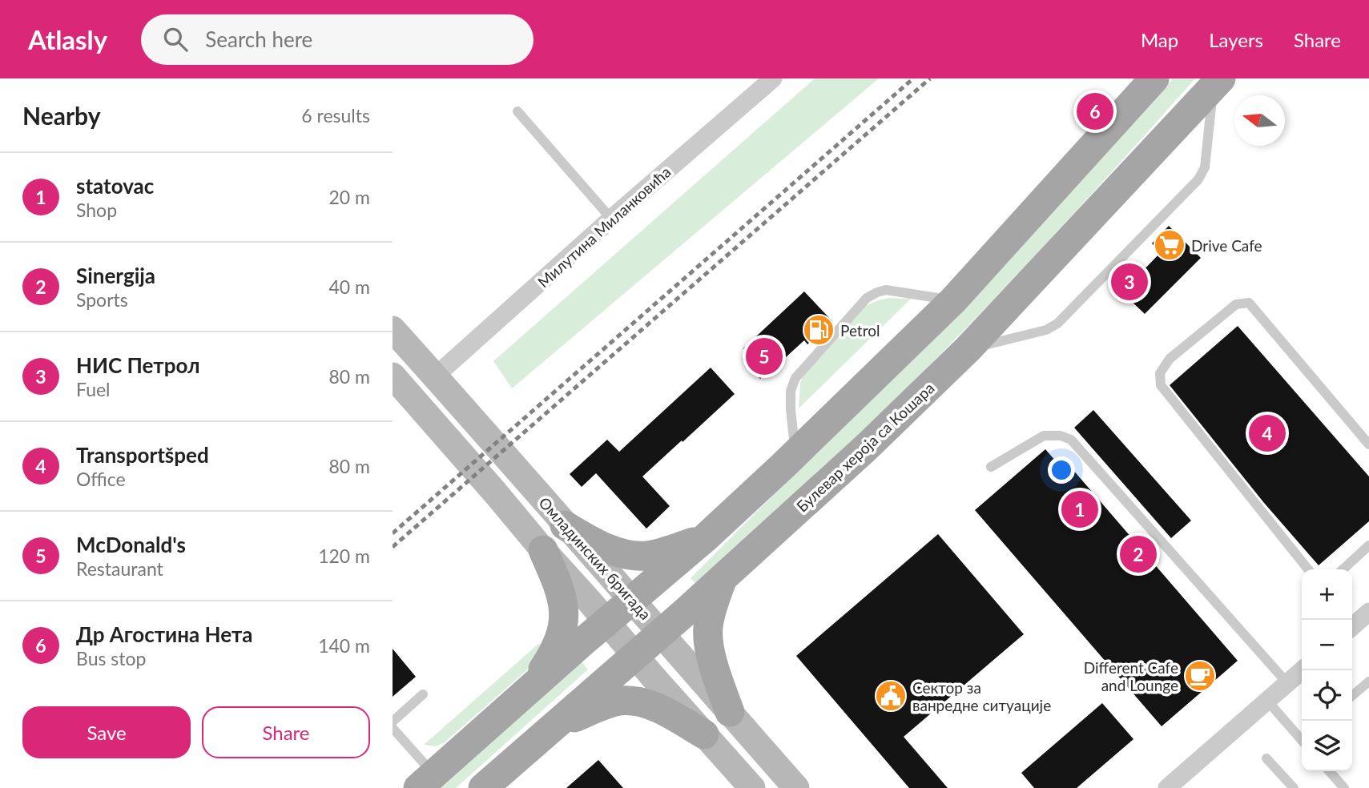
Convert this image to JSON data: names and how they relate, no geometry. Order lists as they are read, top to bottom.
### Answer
{
  "streets": {
    "main road": ["Булевар хероја са Кошара", "Омладинских бригада"],
    "street": ["Милутина Миланковића"]
  },
  "crossings": [
    ["Милутина Миланковића", "Омладинских бригада"],
    ["Булевар хероја са Кошара", "Омладинских бригада"]
  ],
  "places": {
    "supermarket": ["Drive Cafe"],
    "fuel station": ["Petrol"],
    "cafe": ["Different Cafe and Lounge"],
    "public building": ["Сектор за ванредне ситуације"]
  },
  "north": "left",
  "page": {
    "header": "Atlasly",
    "search": "Search here",
    "nav": ["Map", "Layers", "Share"],
    "heading": ["Nearby", "6 results"],
    "pins": [
      "6",
      "3",
      "5",
      "4",
      "1",
      "2"
    ],
    "list": [
      {
        "mark": "1",
        "name": "statovac",
        "note": "Shop",
        "value": "20 m"
      },
      {
        "mark": "2",
        "name": "Sinergija",
        "note": "Sports",
        "value": "40 m"
      },
      {
        "mark": "3",
        "name": "НИС Петрол",
        "note": "Fuel",
        "value": "80 m"
      },
      {
        "mark": "4",
        "name": "Transportšped",
        "note": "Office",
        "value": "80 m"
      },
      {
        "mark": "5",
        "name": "McDonald's",
        "note": "Restaurant",
        "value": "120 m"
      },
      {
        "mark": "6",
        "name": "Др Агостина Нета",
        "note": "Bus stop",
        "value": "140 m"
      }
    ],
    "map_buttons": ["+", "−"],
    "buttons": ["Save", "Share"]
  }
}
